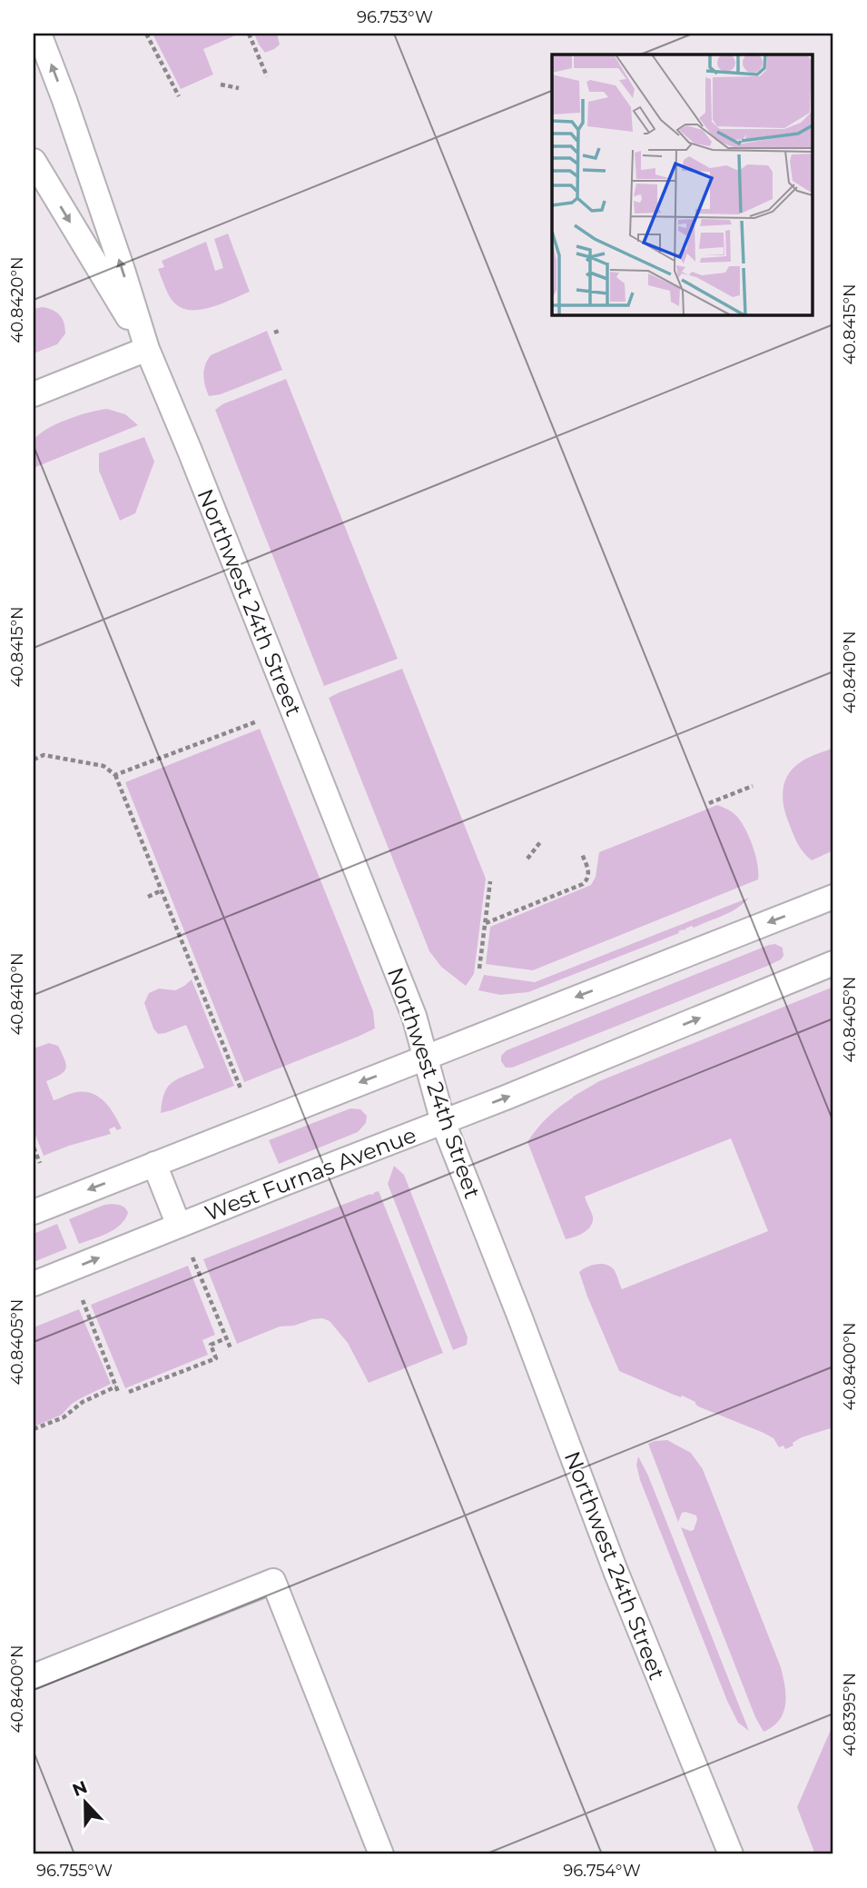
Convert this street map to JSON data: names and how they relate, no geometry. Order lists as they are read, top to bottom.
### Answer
{
  "streets": {
    "lane": ["Northwest 24th Street", "West Furnas Avenue"]
  },
  "crossings": [
    ["Northwest 24th Street", "West Furnas Avenue"]
  ],
  "north": "top",
  "coordinates": [
    "96.753°W",
    "40.8420°N",
    "40.8415°N",
    "40.8410°N",
    "40.8405°N",
    "40.8400°N",
    "40.8395°N",
    "96.755°W",
    "96.754°W"
  ]
}
